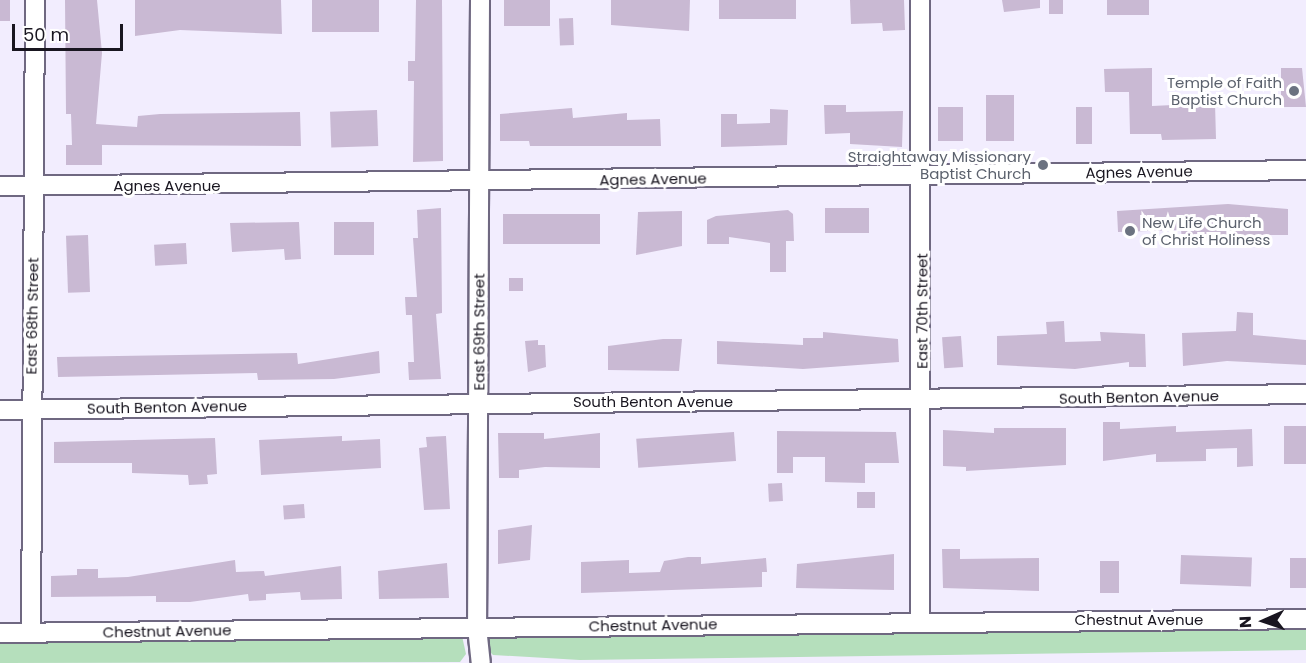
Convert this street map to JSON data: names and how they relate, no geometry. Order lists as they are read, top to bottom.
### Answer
{
  "streets": {
    "street": [
      "Agnes Avenue",
      "East 70th Street",
      "East 68th Street",
      "East 69th Street",
      "South Benton Avenue",
      "Chestnut Avenue"
    ]
  },
  "crossings": [
    ["Agnes Avenue", "East 70th Street"],
    ["Agnes Avenue", "East 68th Street"],
    ["Agnes Avenue", "East 69th Street"],
    ["East 70th Street", "South Benton Avenue"],
    ["East 70th Street", "Chestnut Avenue"],
    ["East 68th Street", "South Benton Avenue"],
    ["East 68th Street", "Chestnut Avenue"],
    ["East 69th Street", "South Benton Avenue"],
    ["East 69th Street", "Chestnut Avenue"]
  ],
  "places": ["Temple of Faith Baptist Church", "Straightaway Missionary Baptist Church", "New Life Church of Christ Holiness"],
  "scale_bar": "50 m",
  "north": "left"
}
